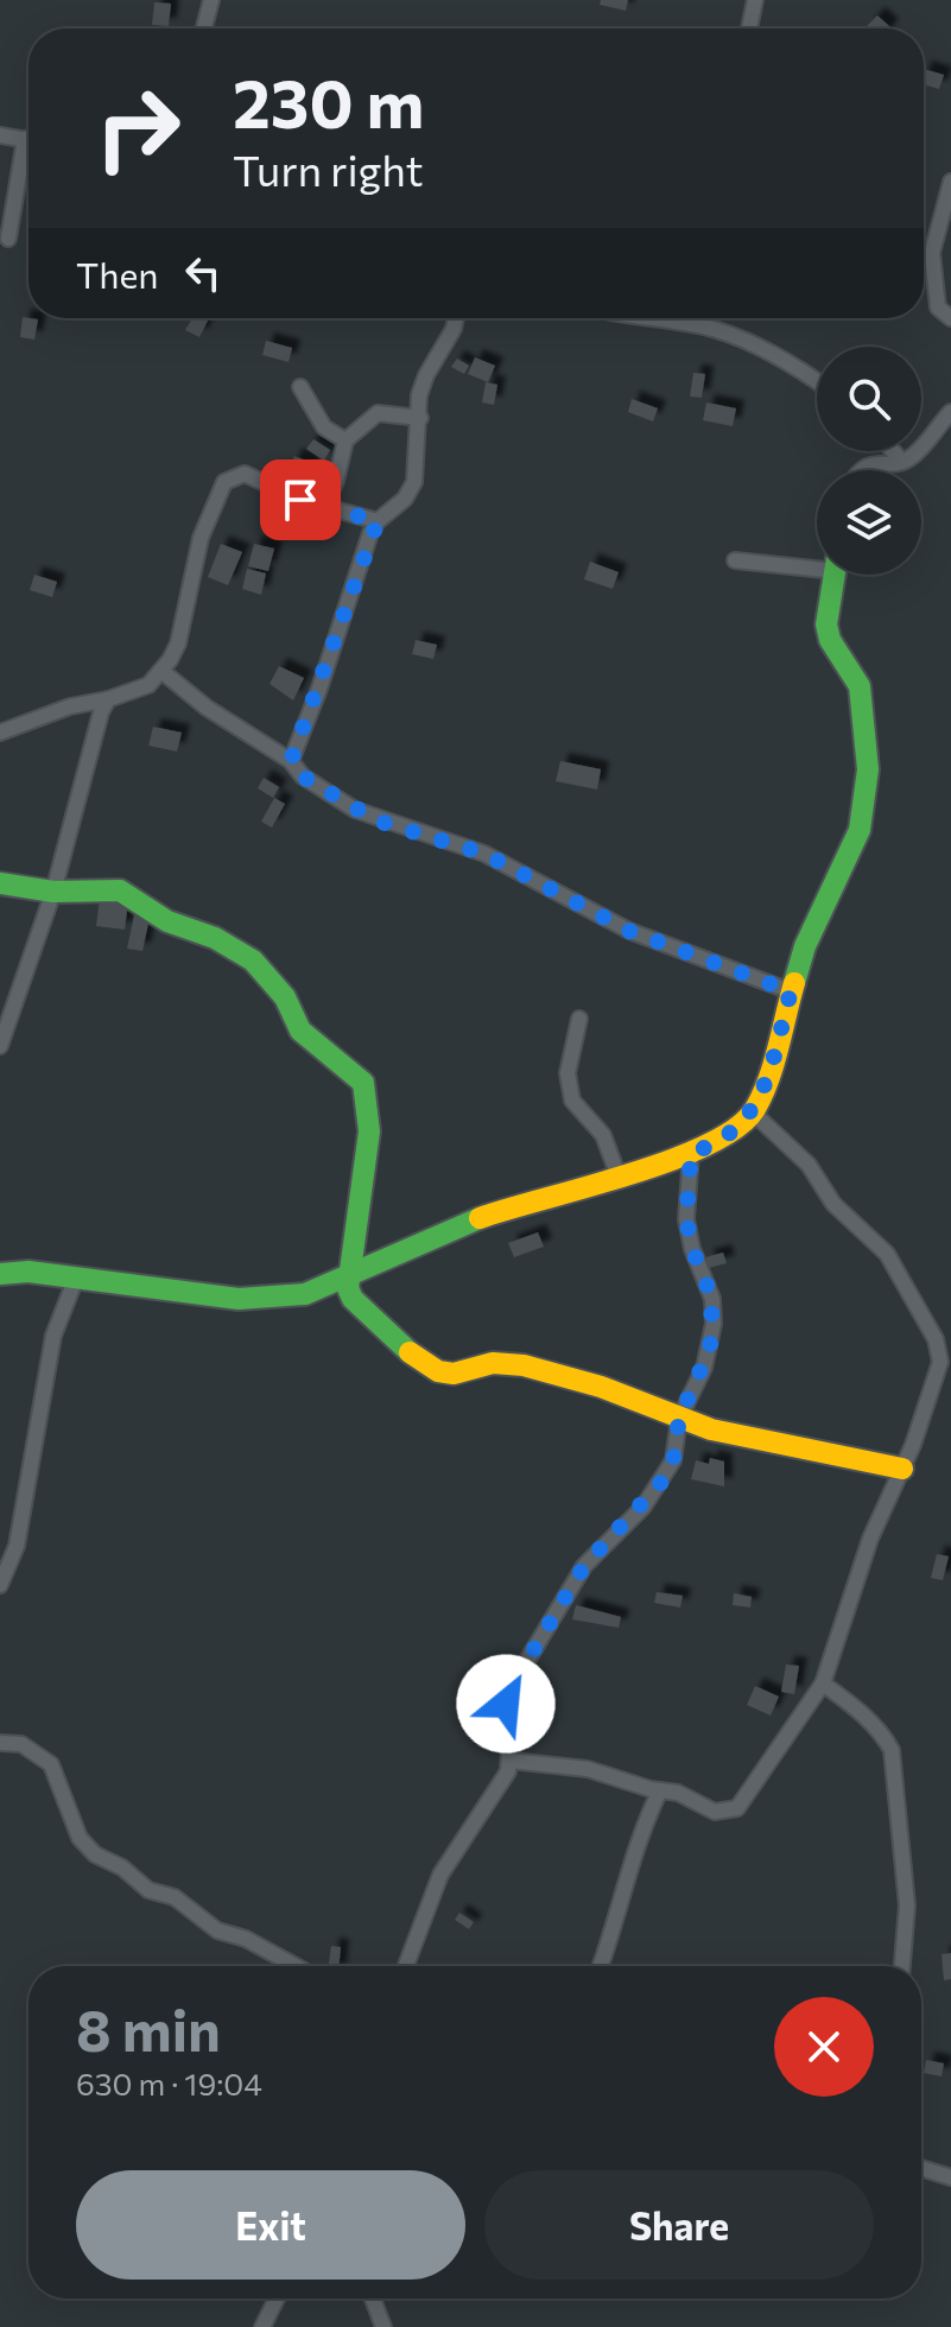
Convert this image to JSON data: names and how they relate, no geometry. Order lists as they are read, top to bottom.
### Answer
{
  "page": {
    "turn": ["230 m", "Turn right"],
    "then": "Then",
    "heading": ["8 min", "630 m · 19:04"],
    "buttons": ["Exit", "Share"]
  }
}
